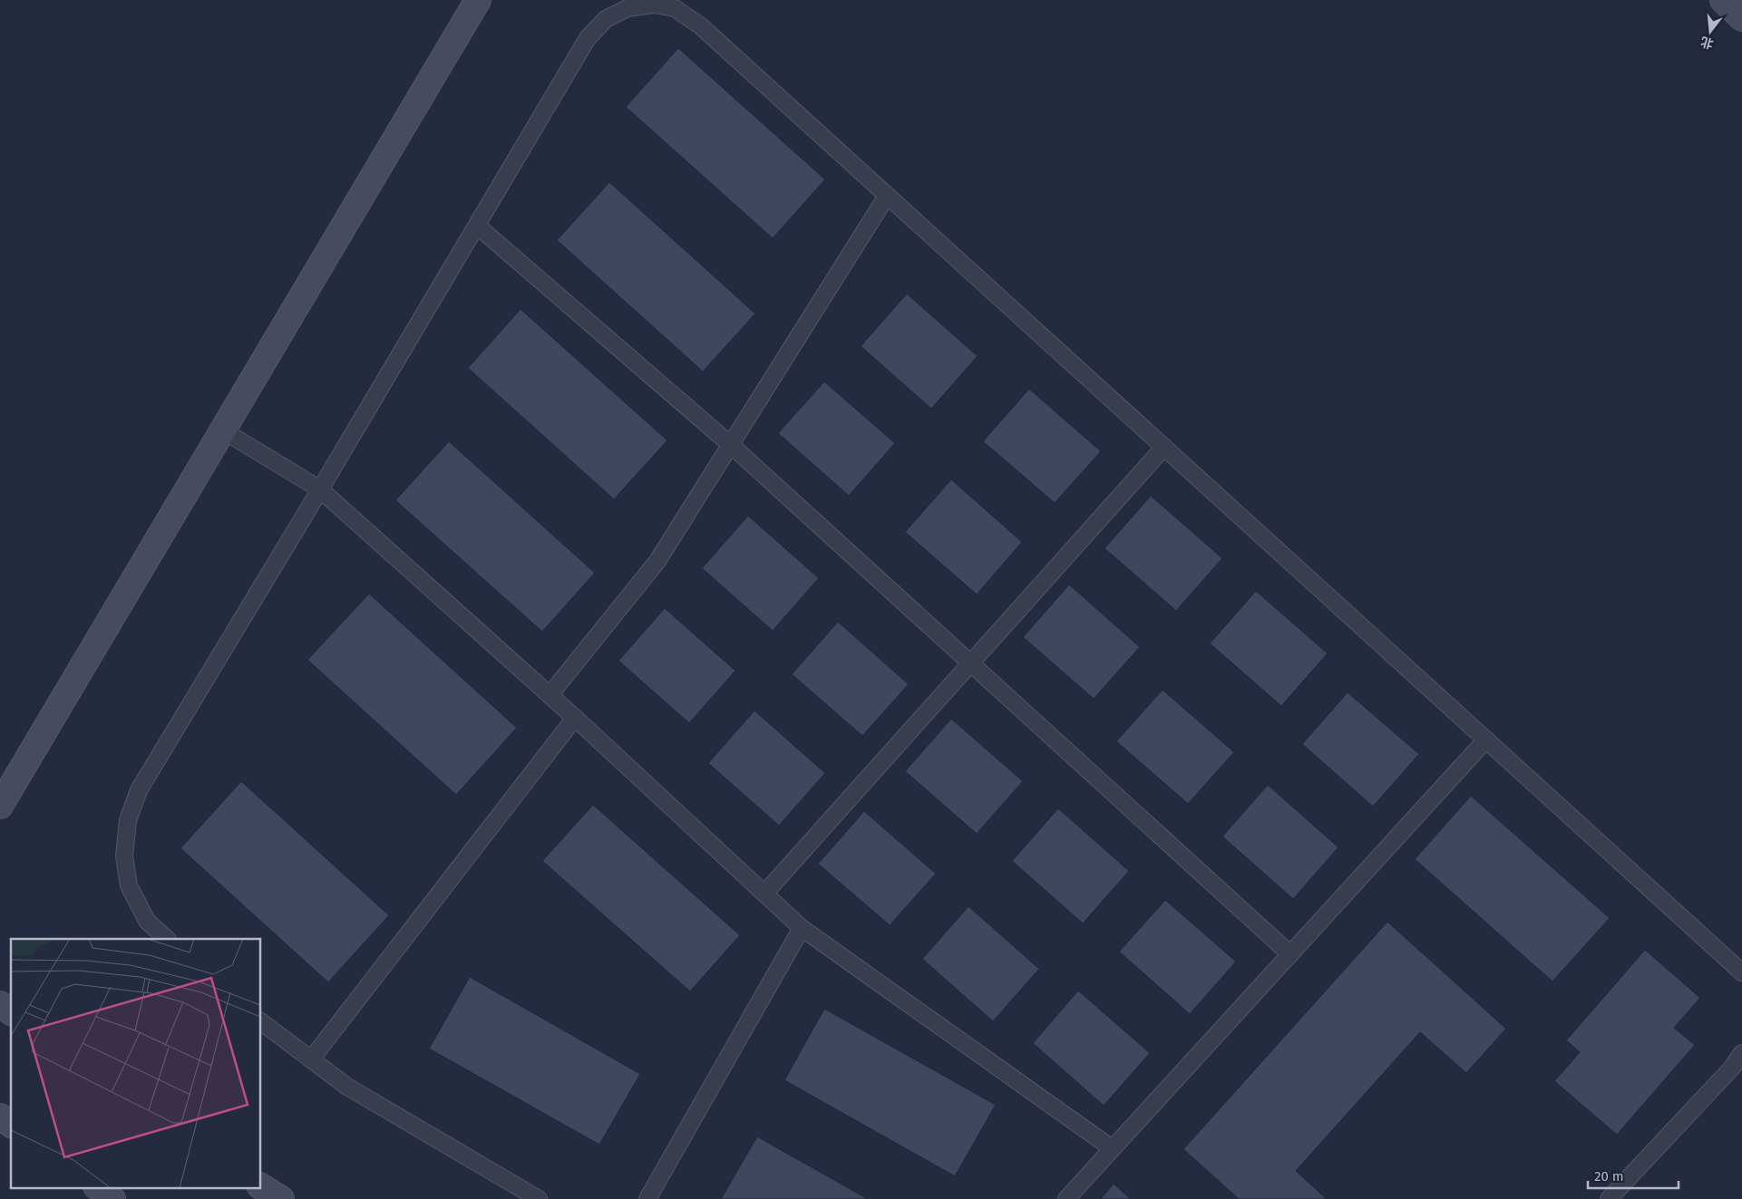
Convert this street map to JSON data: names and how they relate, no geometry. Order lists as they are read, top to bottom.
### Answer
{
  "scale_bar": "20 m",
  "north": "bottom"
}
